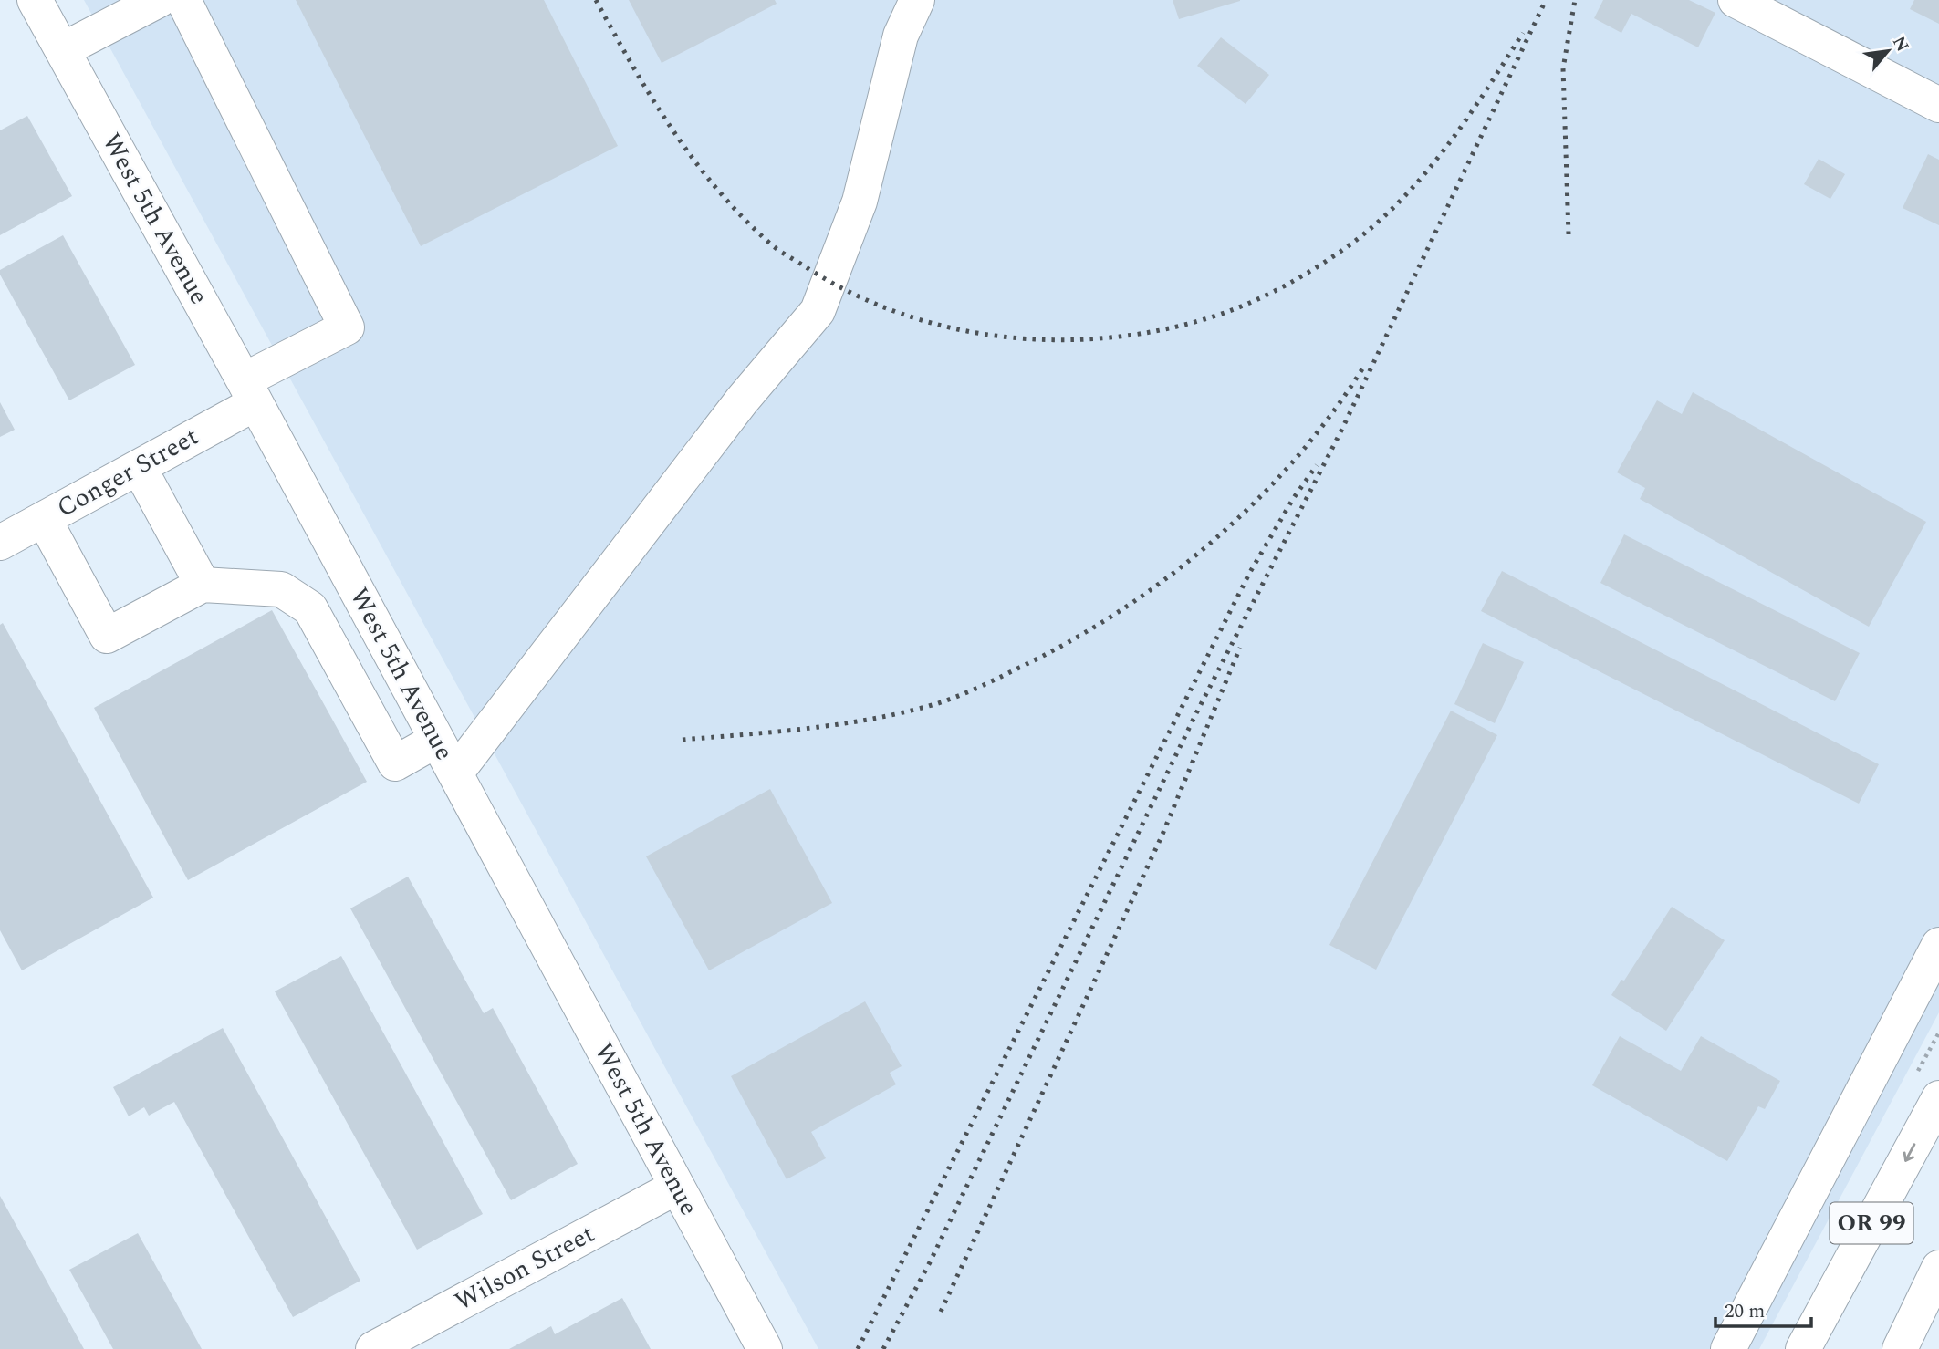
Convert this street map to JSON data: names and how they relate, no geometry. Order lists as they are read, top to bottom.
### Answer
{
  "streets": {
    "street": [
      "West 5th Avenue",
      "Conger Street",
      "OR 99",
      "Wilson Street"
    ]
  },
  "crossings": [
    ["West 5th Avenue", "Conger Street"],
    ["West 5th Avenue", "Wilson Street"]
  ],
  "scale_bar": "20 m",
  "north": "top right"
}
